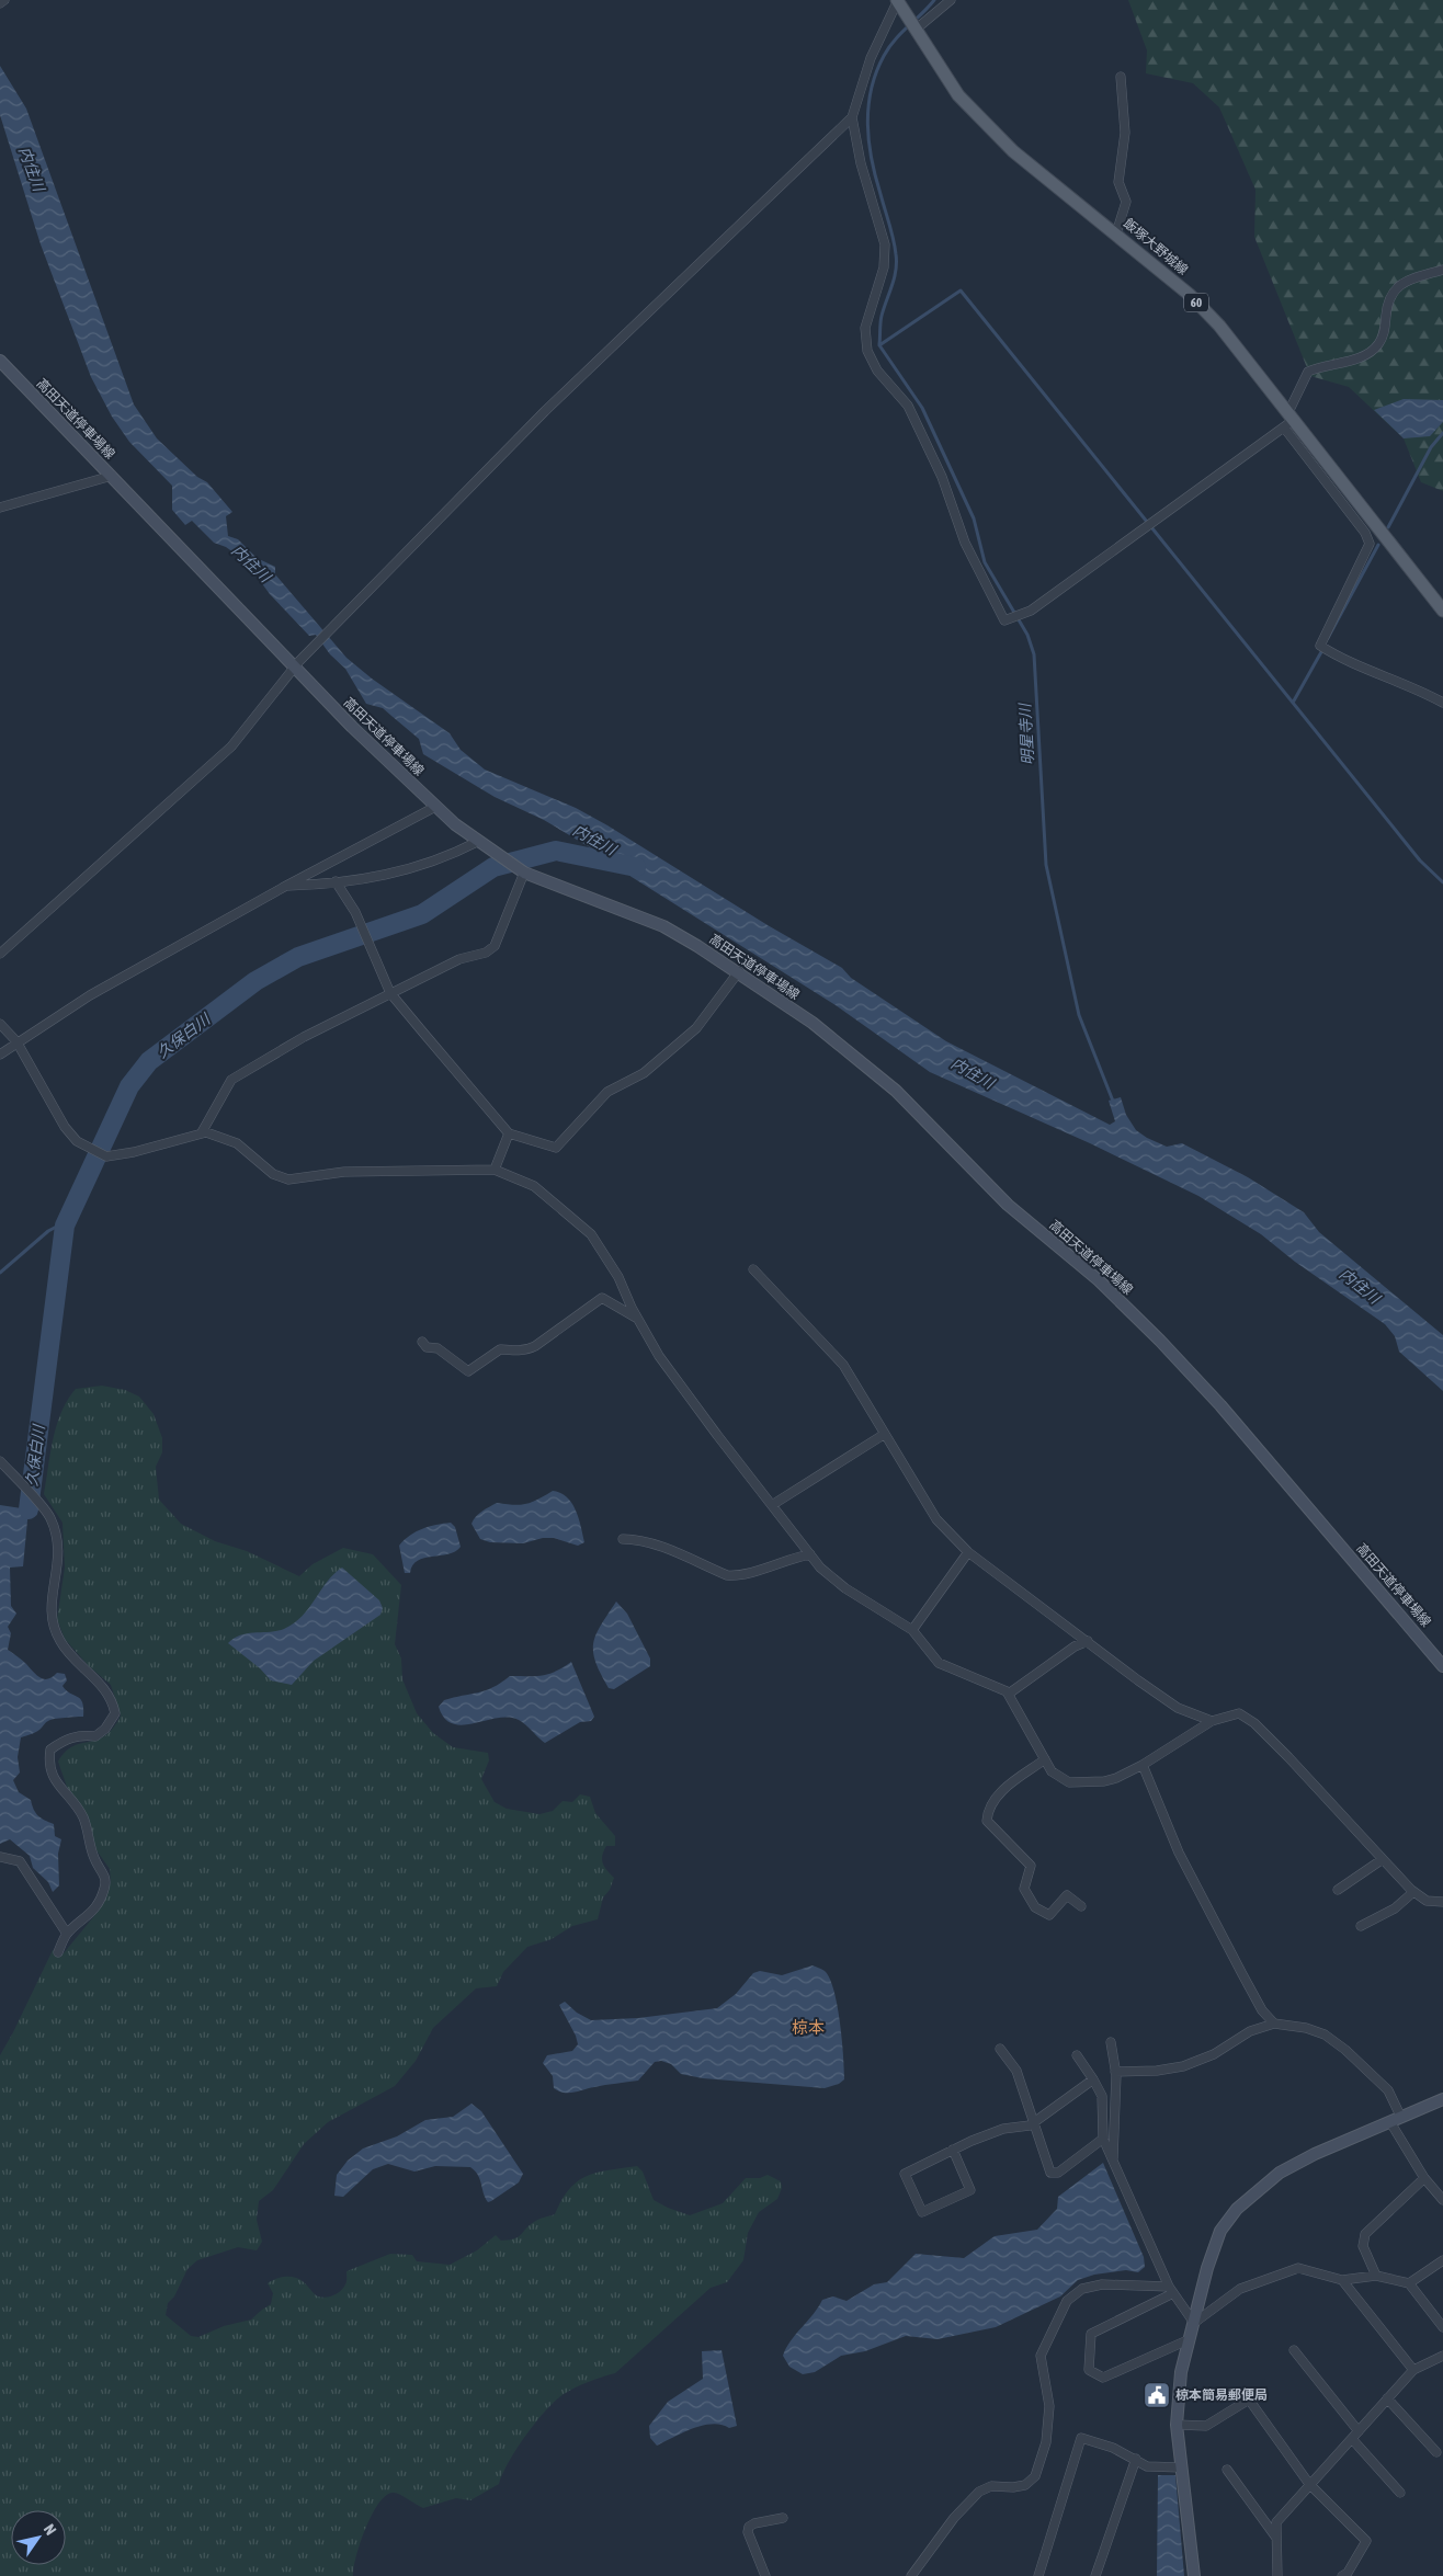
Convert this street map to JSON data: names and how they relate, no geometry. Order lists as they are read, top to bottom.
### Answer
{
  "streets": {
    "main road": ["飯塚大野城線", "60", "高田天道停車場線"]
  },
  "districts": ["椋本"],
  "water": ["内住川", "明星寺川", "久保白川"],
  "places": {
    "public building": ["椋本簡易郵便局"]
  },
  "north": "top right"
}
